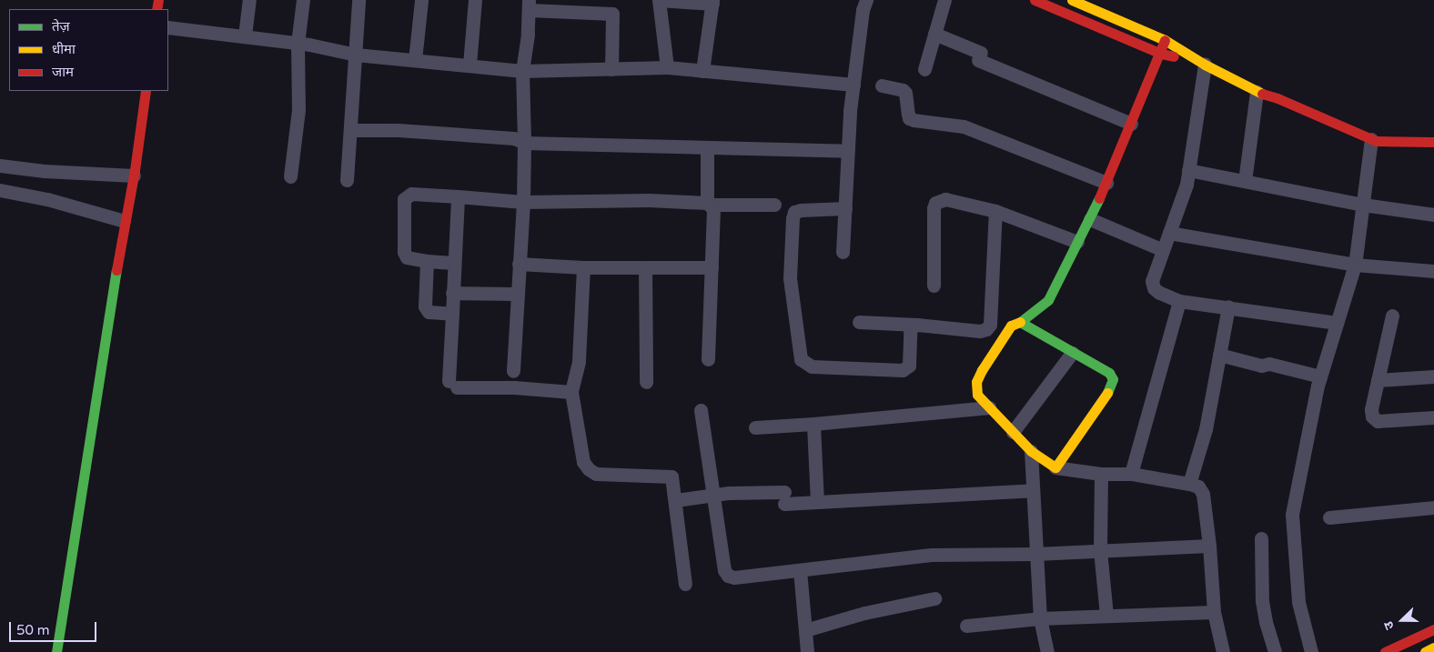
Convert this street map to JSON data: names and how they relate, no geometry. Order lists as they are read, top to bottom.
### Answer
{
  "legend": ["तेज़", "धीमा", "जाम"],
  "scale_bar": "50 m",
  "north": "left"
}
